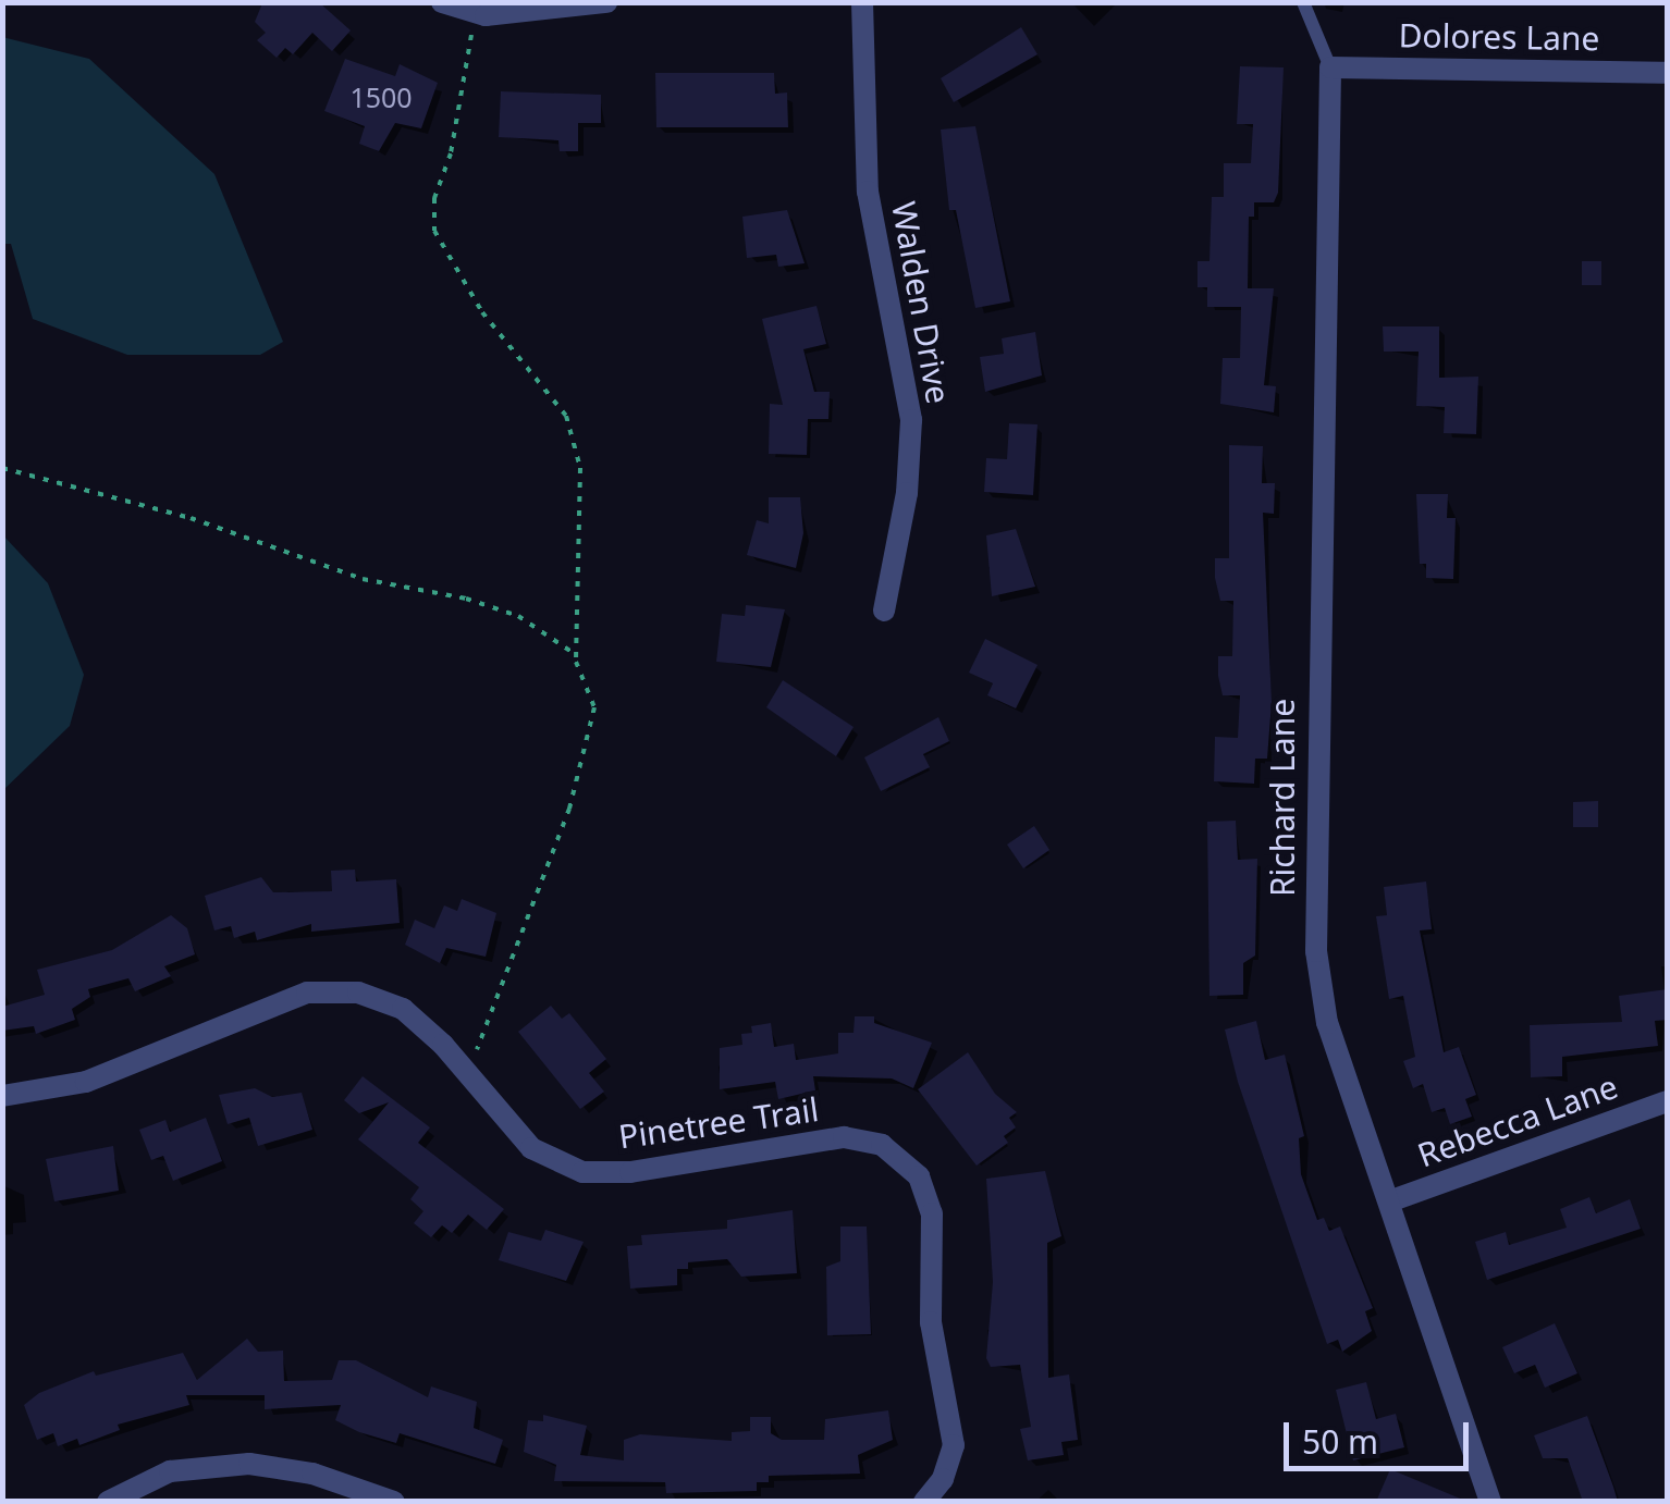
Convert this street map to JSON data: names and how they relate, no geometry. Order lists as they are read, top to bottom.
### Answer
{
  "streets": {
    "street": [
      "Dolores Lane",
      "Walden Drive",
      "Richard Lane",
      "Rebecca Lane",
      "Pinetree Trail"
    ]
  },
  "crossings": [
    ["Dolores Lane", "Richard Lane"],
    ["Richard Lane", "Rebecca Lane"]
  ],
  "house_numbers": ["1500"],
  "scale_bar": "50 m"
}
